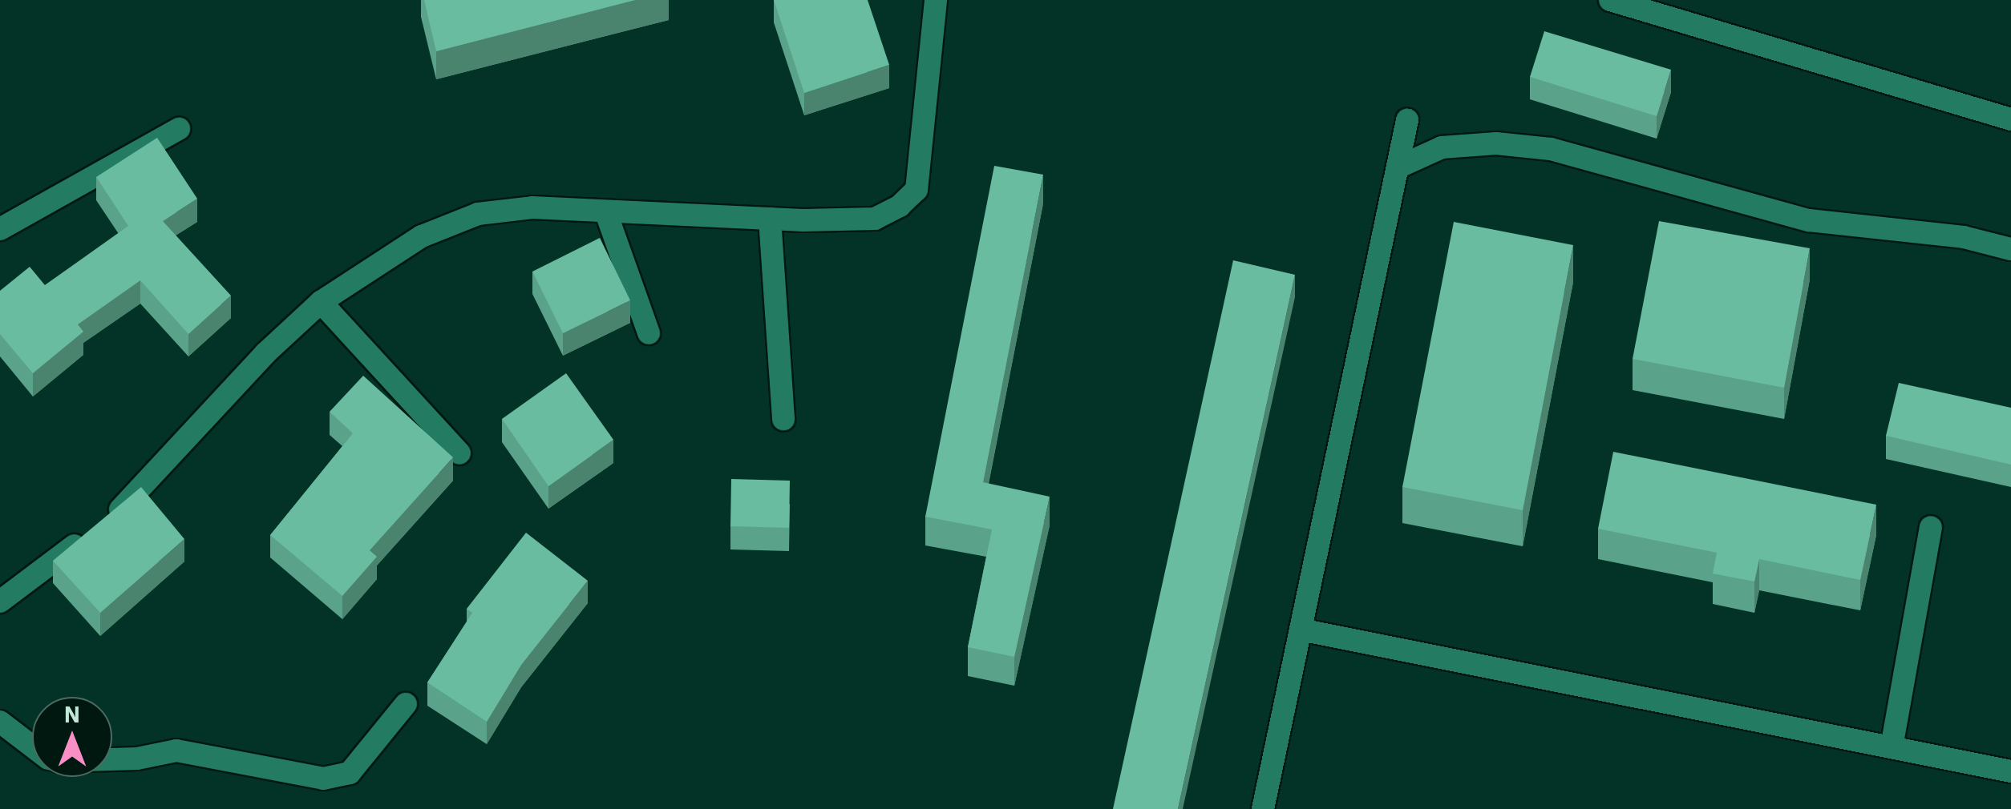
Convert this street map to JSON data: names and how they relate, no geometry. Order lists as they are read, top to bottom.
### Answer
{
  "north": "top"
}
